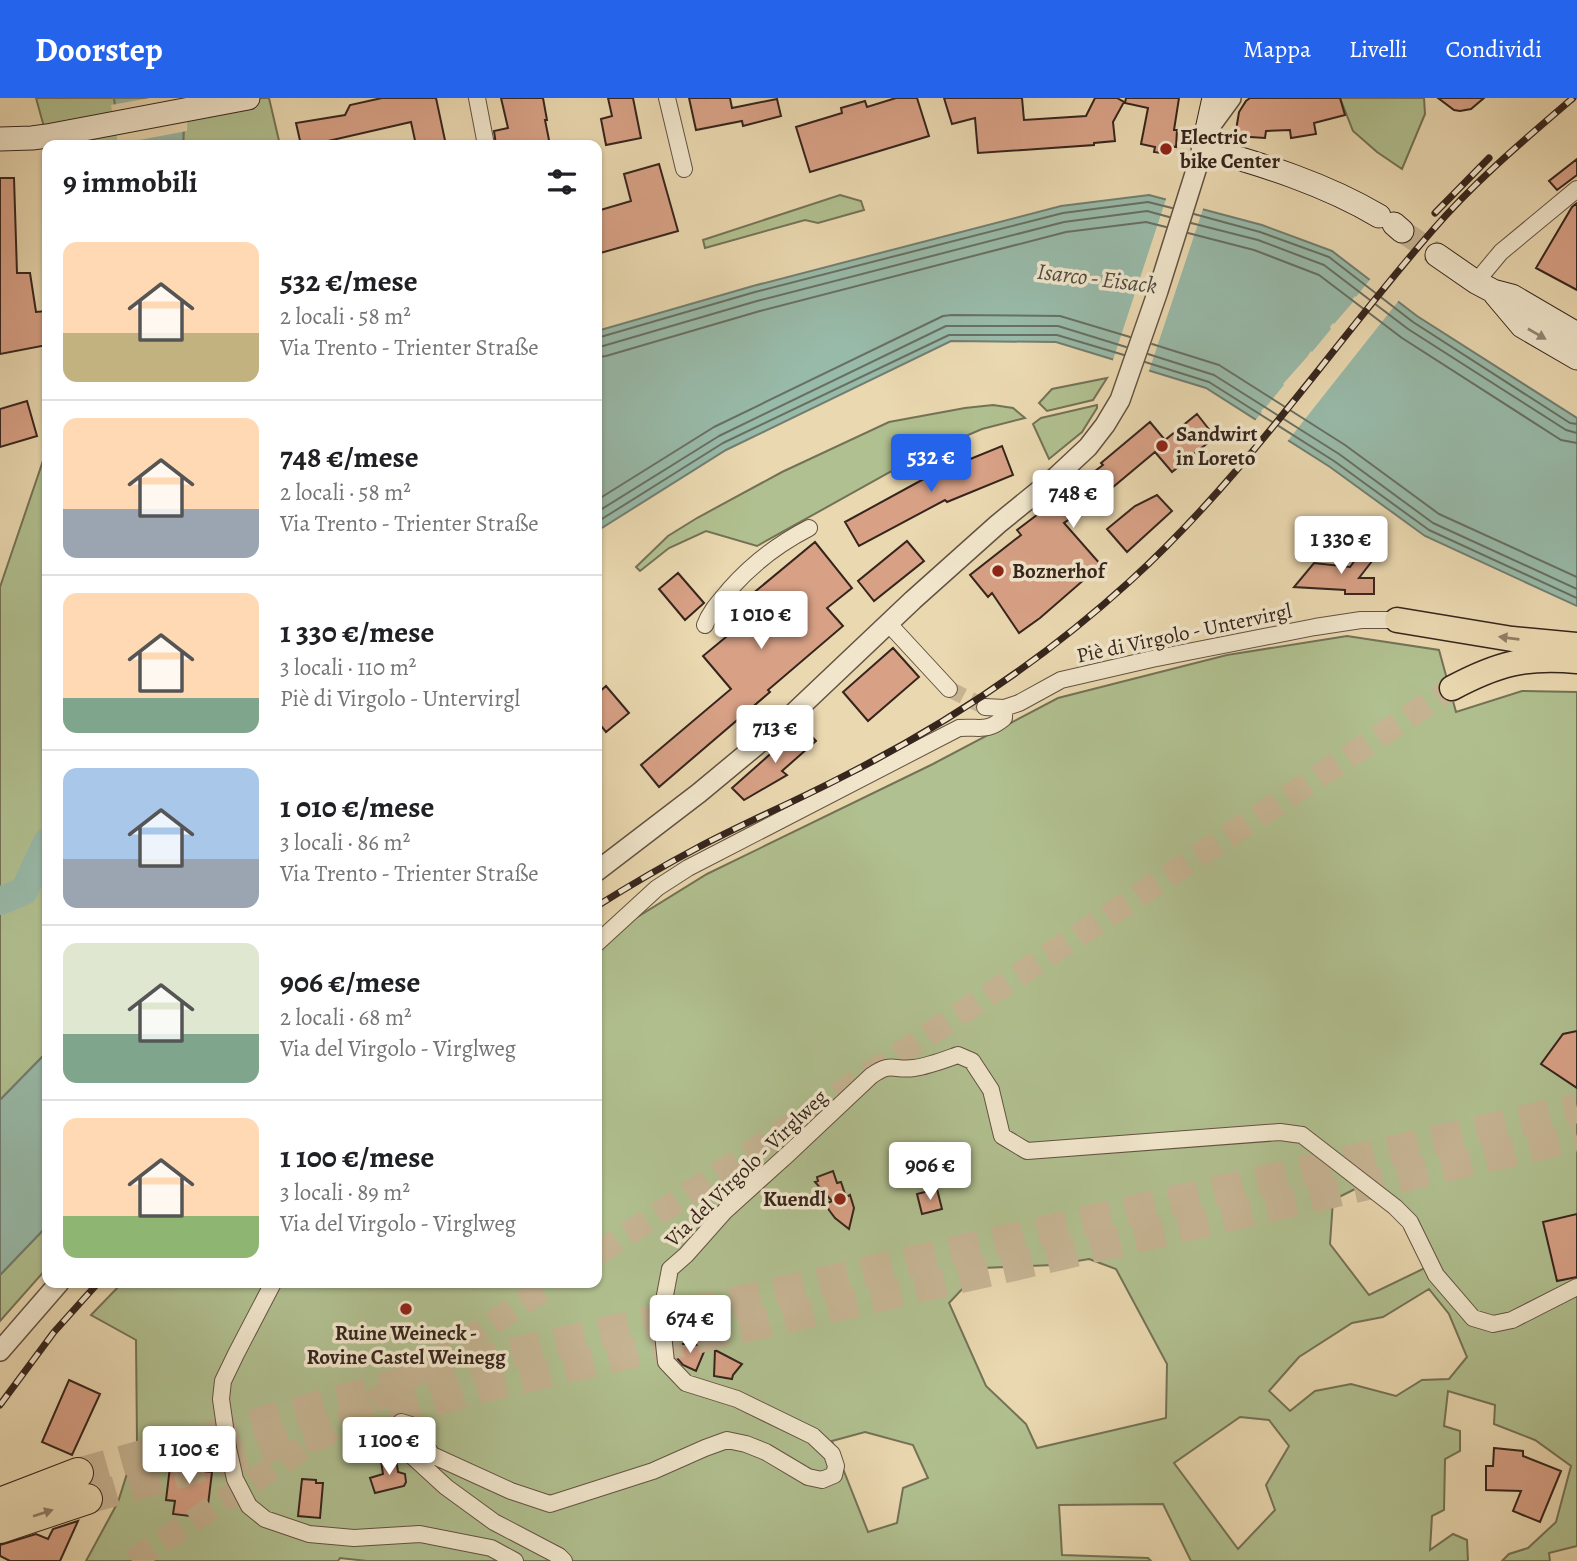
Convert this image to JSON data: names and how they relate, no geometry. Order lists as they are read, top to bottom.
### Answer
{
  "streets": {
    "street": ["Piè di Virgolo - Untervirgl", "Via del Virgolo - Virglweg"]
  },
  "water": ["Isarco - Eisack"],
  "places": [
    "Electric bike Center",
    "Sandwirt in Loreto",
    "Boznerhof",
    "Kuendl",
    "Ruine Weineck - Rovine Castel Weinegg"
  ],
  "page": {
    "header": "Doorstep",
    "nav": ["Mappa", "Livelli", "Condividi"],
    "heading": "9 immobili",
    "list": [
      {
        "name": "532 €/mese",
        "note": "2 locali · 58 m² · Via Trento - Trienter Straße"
      },
      {
        "name": "748 €/mese",
        "note": "2 locali · 58 m² · Via Trento - Trienter Straße"
      },
      {
        "name": "1 330 €/mese",
        "note": "3 locali · 110 m² · Piè di Virgolo - Untervirgl"
      },
      {
        "name": "1 010 €/mese",
        "note": "3 locali · 86 m² · Via Trento - Trienter Straße"
      },
      {
        "name": "906 €/mese",
        "note": "2 locali · 68 m² · Via del Virgolo - Virglweg"
      },
      {
        "name": "1 100 €/mese",
        "note": "3 locali · 89 m² · Via del Virgolo - Virglweg"
      }
    ],
    "price": [
      "532 €",
      "748 €",
      "1 330 €",
      "1 010 €",
      "713 €",
      "906 €",
      "674 €",
      "1 100 €",
      "1 100 €"
    ]
  }
}
